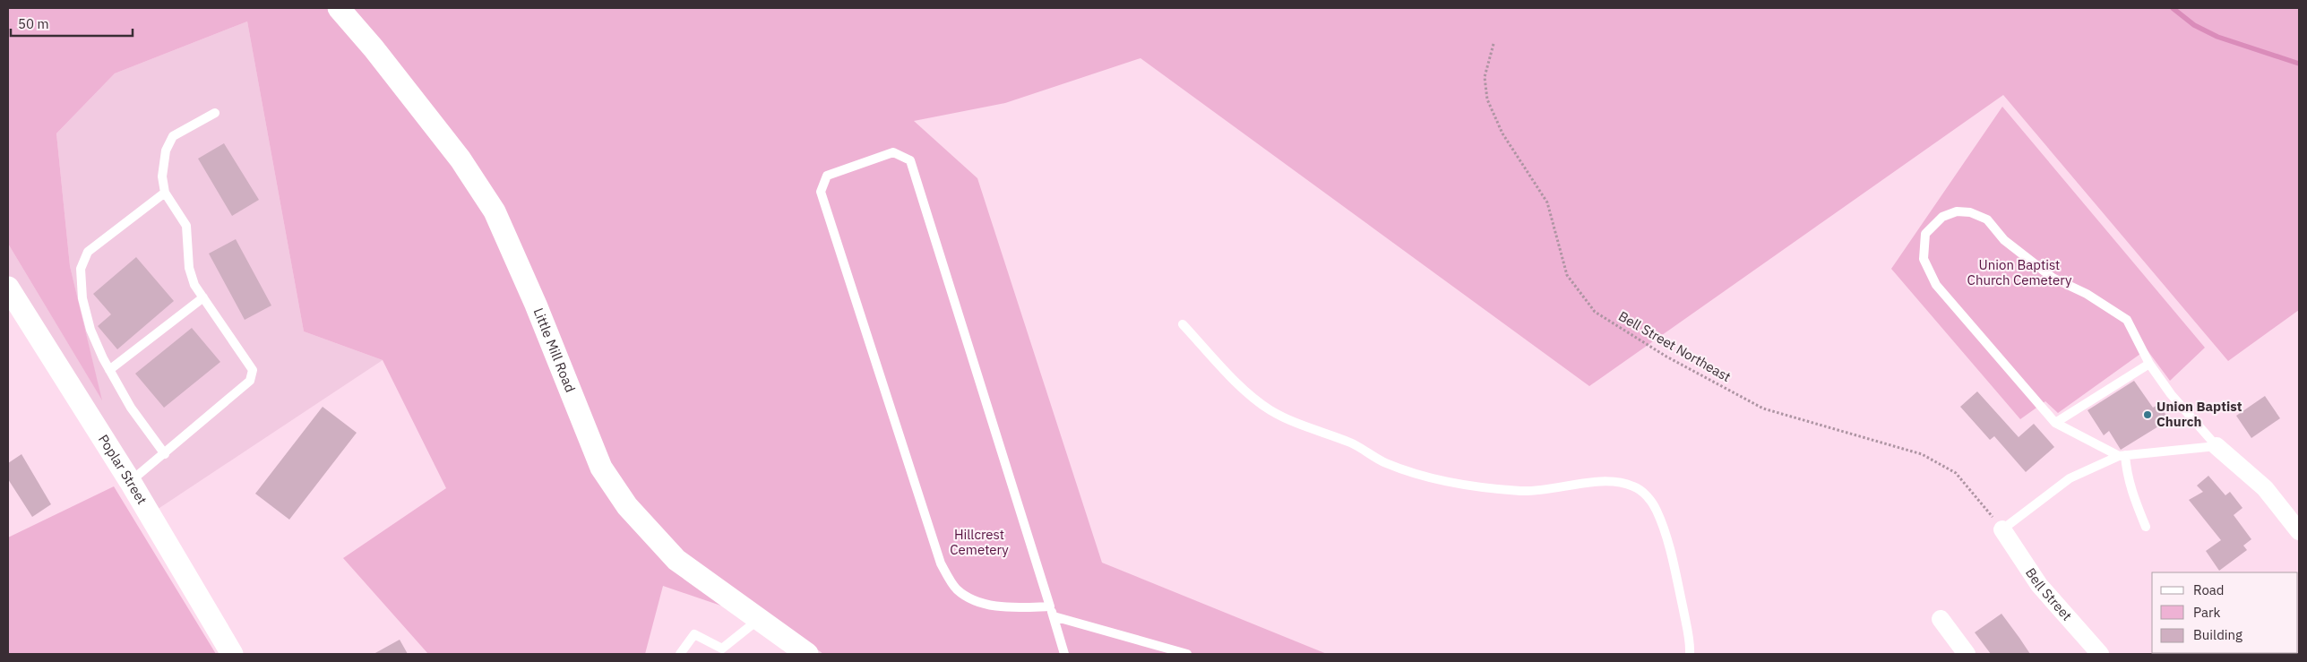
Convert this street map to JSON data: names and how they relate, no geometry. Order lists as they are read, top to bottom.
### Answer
{
  "streets": {
    "street": ["Little Mill Road", "Poplar Street", "Bell Street"],
    "path": ["Bell Street Northeast"]
  },
  "crossings": [
    ["Bell Street Northeast", "Bell Street"]
  ],
  "parks": ["Union Baptist Church Cemetery", "Hillcrest Cemetery"],
  "places": ["Union Baptist Church"],
  "legend": ["Road", "Park", "Building"],
  "scale_bar": "50 m"
}
